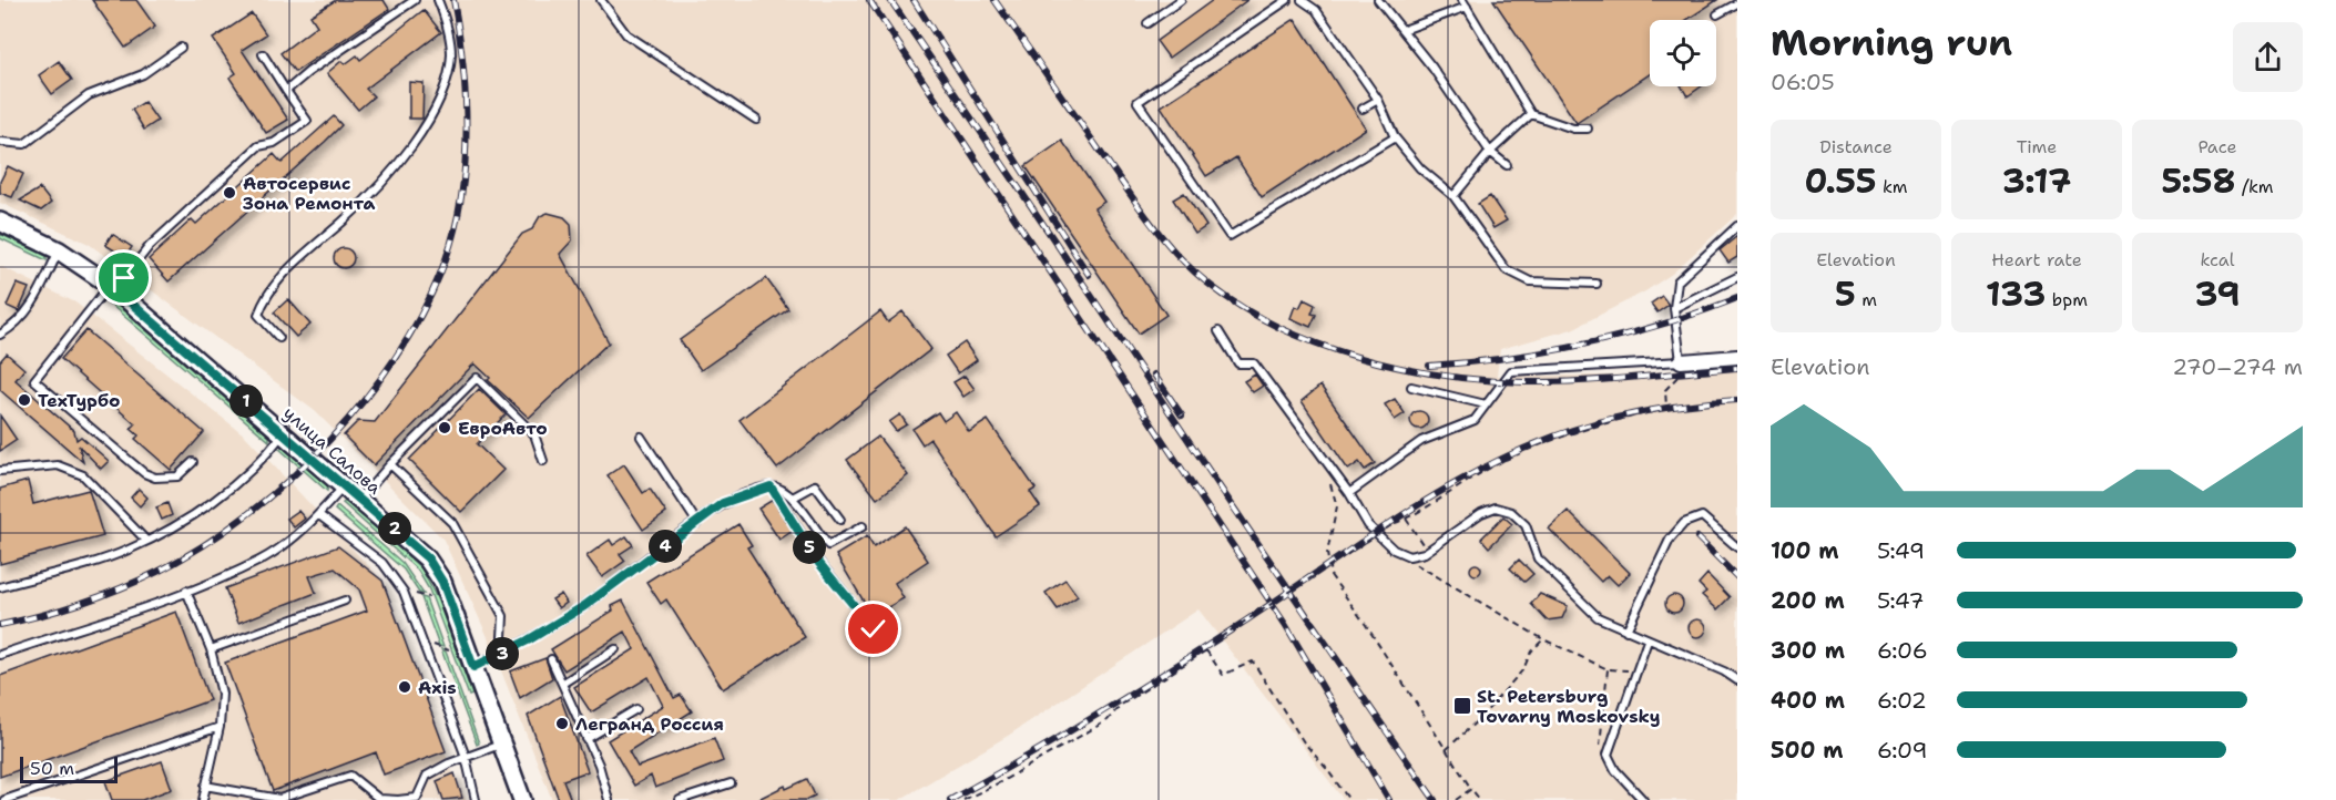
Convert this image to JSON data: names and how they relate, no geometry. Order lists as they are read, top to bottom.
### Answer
{
  "streets": {
    "street": ["улица Салова"]
  },
  "places": {
    "other": [
      "Автосервис Зона Ремонта",
      "ТехТурбо",
      "ЕвроАвто",
      "Axis",
      "Легранд Россия"
    ],
    "transit": ["St. Petersburg Tovarny Moskovsky"]
  },
  "scale_bar": "50 m",
  "page": {
    "heading": ["Morning run", "06:05"],
    "stats": [
      ["Distance", "0.55 km"],
      ["Time", "3:17"],
      ["Pace", "5:58 /km"],
      ["Elevation", "5 m"],
      ["Heart rate", "133 bpm"],
      ["kcal", "39"]
    ],
    "chart": ["Elevation", "270–274 m"],
    "pins": [
      "1",
      "2",
      "4",
      "5",
      "3"
    ],
    "list": [
      {
        "name": "100 m",
        "note": "5:49"
      },
      {
        "name": "200 m",
        "note": "5:47"
      },
      {
        "name": "300 m",
        "note": "6:06"
      },
      {
        "name": "400 m",
        "note": "6:02"
      },
      {
        "name": "500 m",
        "note": "6:09"
      }
    ],
    "scale": "50 m"
  }
}
